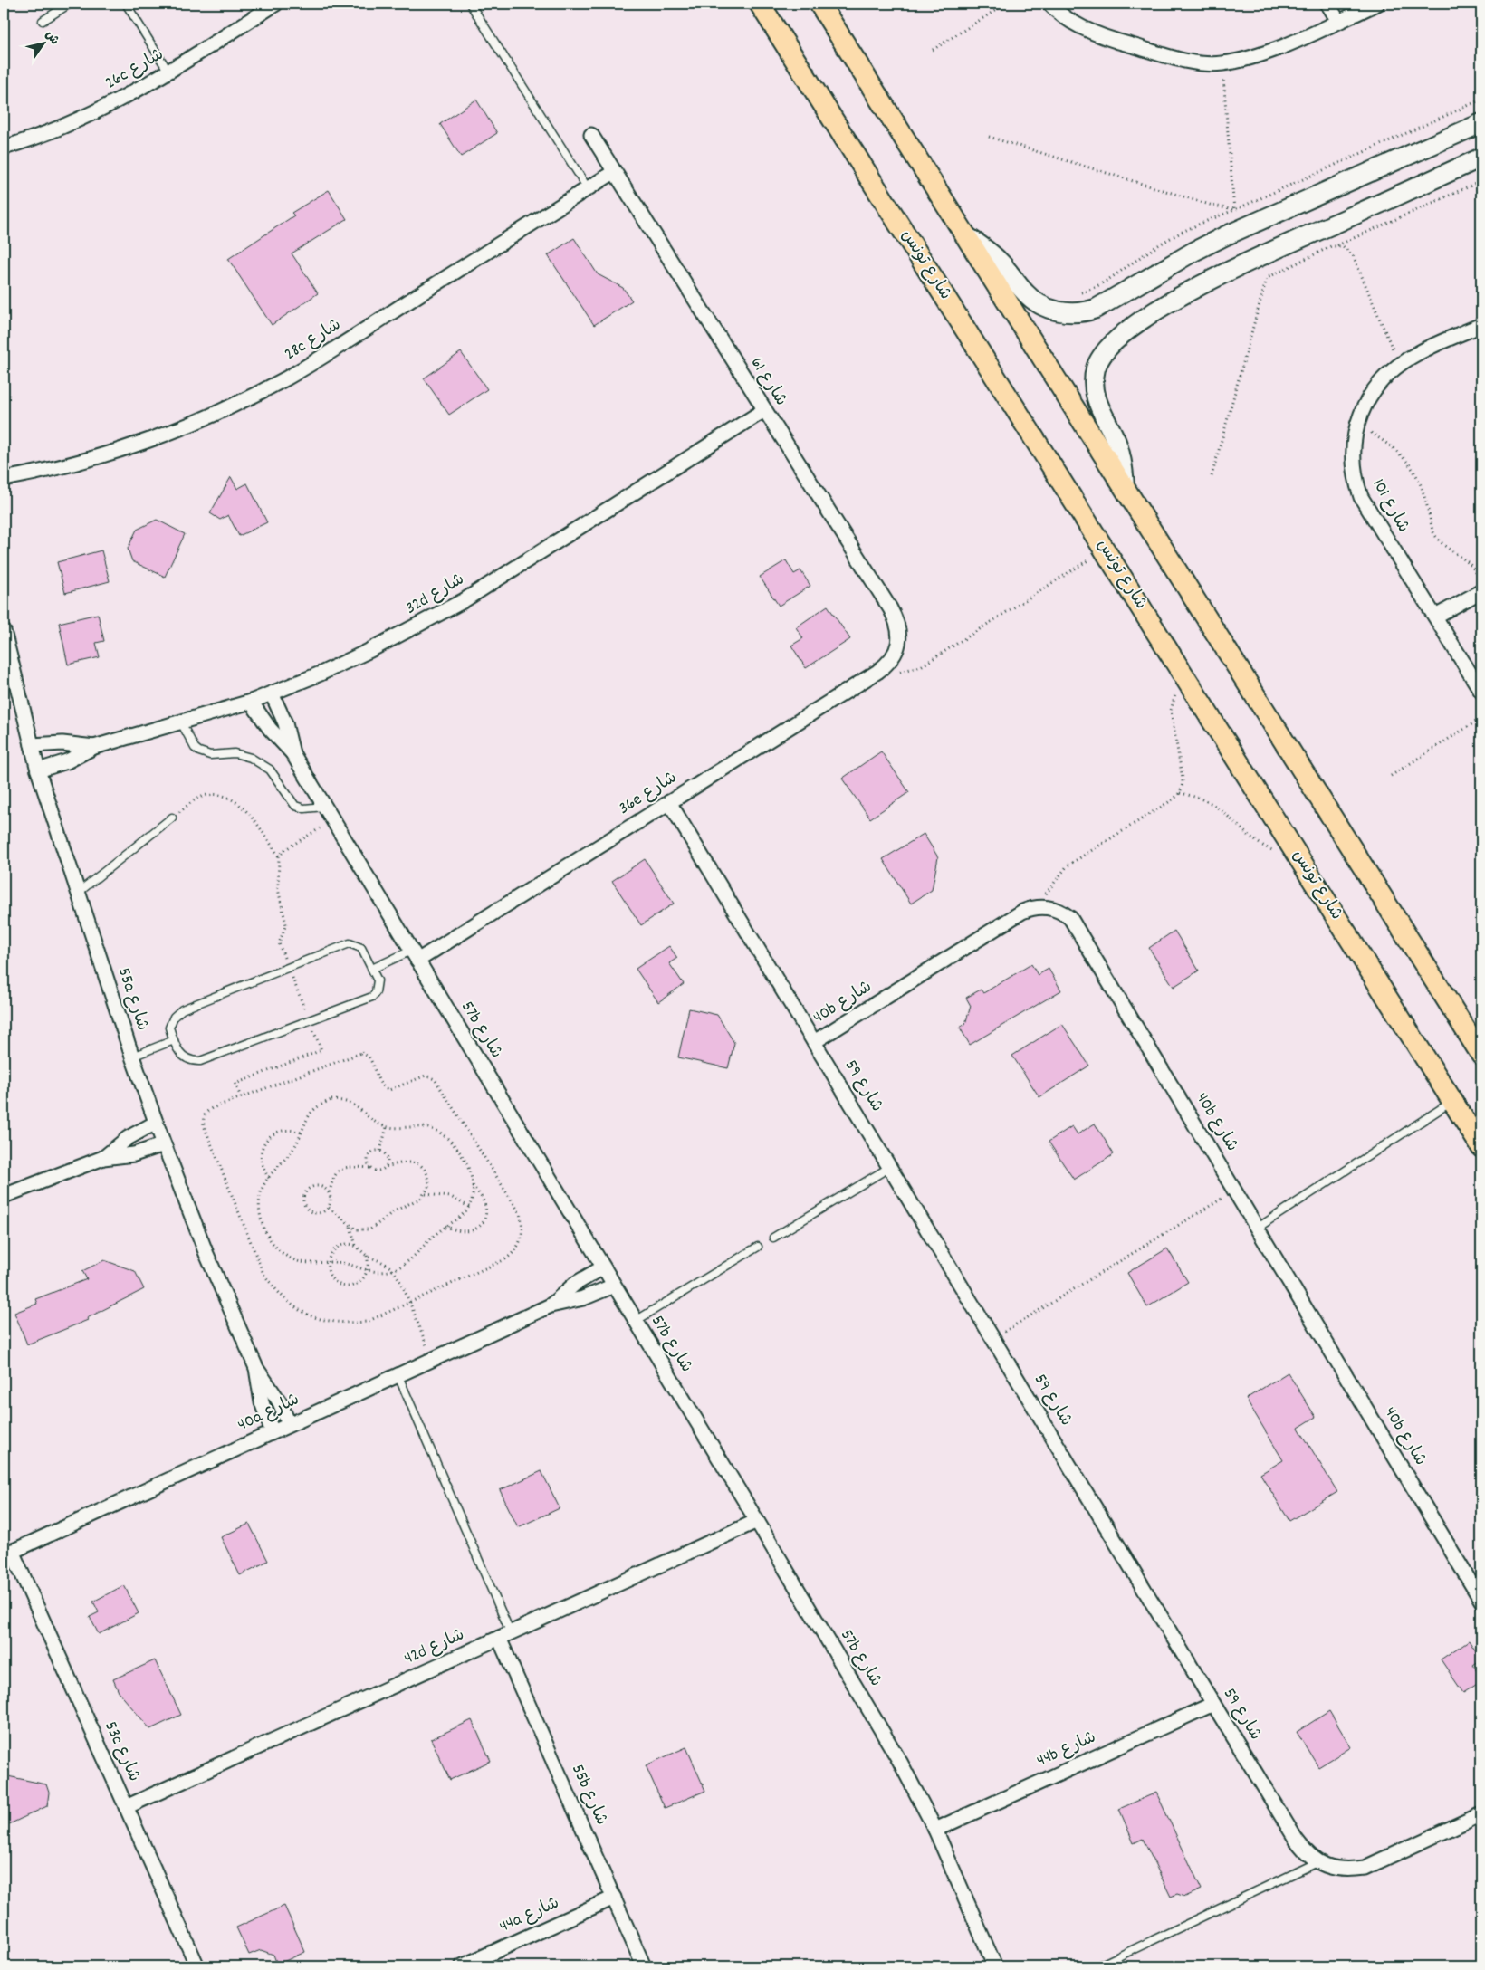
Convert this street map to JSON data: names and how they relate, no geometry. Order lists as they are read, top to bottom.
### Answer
{
  "streets": {
    "main road": ["شارع تونس"],
    "street": [
      "26c شارع",
      "28c شارع",
      "شارع 61",
      "شارع 101",
      "32d شارع",
      "36e شارع",
      "55a شارع",
      "40b شارع",
      "57b شارع",
      "شارع 59",
      "40a شارع",
      "42d شارع",
      "44b شارع",
      "53c شارع",
      "55b شارع",
      "44a شارع"
    ]
  },
  "crossings": [
    ["28c شارع", "شارع 61"],
    ["شارع 61", "32d شارع"],
    ["شارع 61", "36e شارع"],
    ["32d شارع", "55a شارع"],
    ["32d شارع", "57b شارع"],
    ["36e شارع", "57b شارع"],
    ["36e شارع", "شارع 59"],
    ["55a شارع", "40a شارع"],
    ["40b شارع", "شارع 59"],
    ["57b شارع", "40a شارع"],
    ["57b شارع", "42d شارع"],
    ["57b شارع", "44b شارع"],
    ["شارع 59", "44b شارع"],
    ["40a شارع", "53c شارع"],
    ["42d شارع", "53c شارع"],
    ["42d شارع", "55b شارع"],
    ["55b شارع", "44a شارع"]
  ],
  "north": "top right"
}
